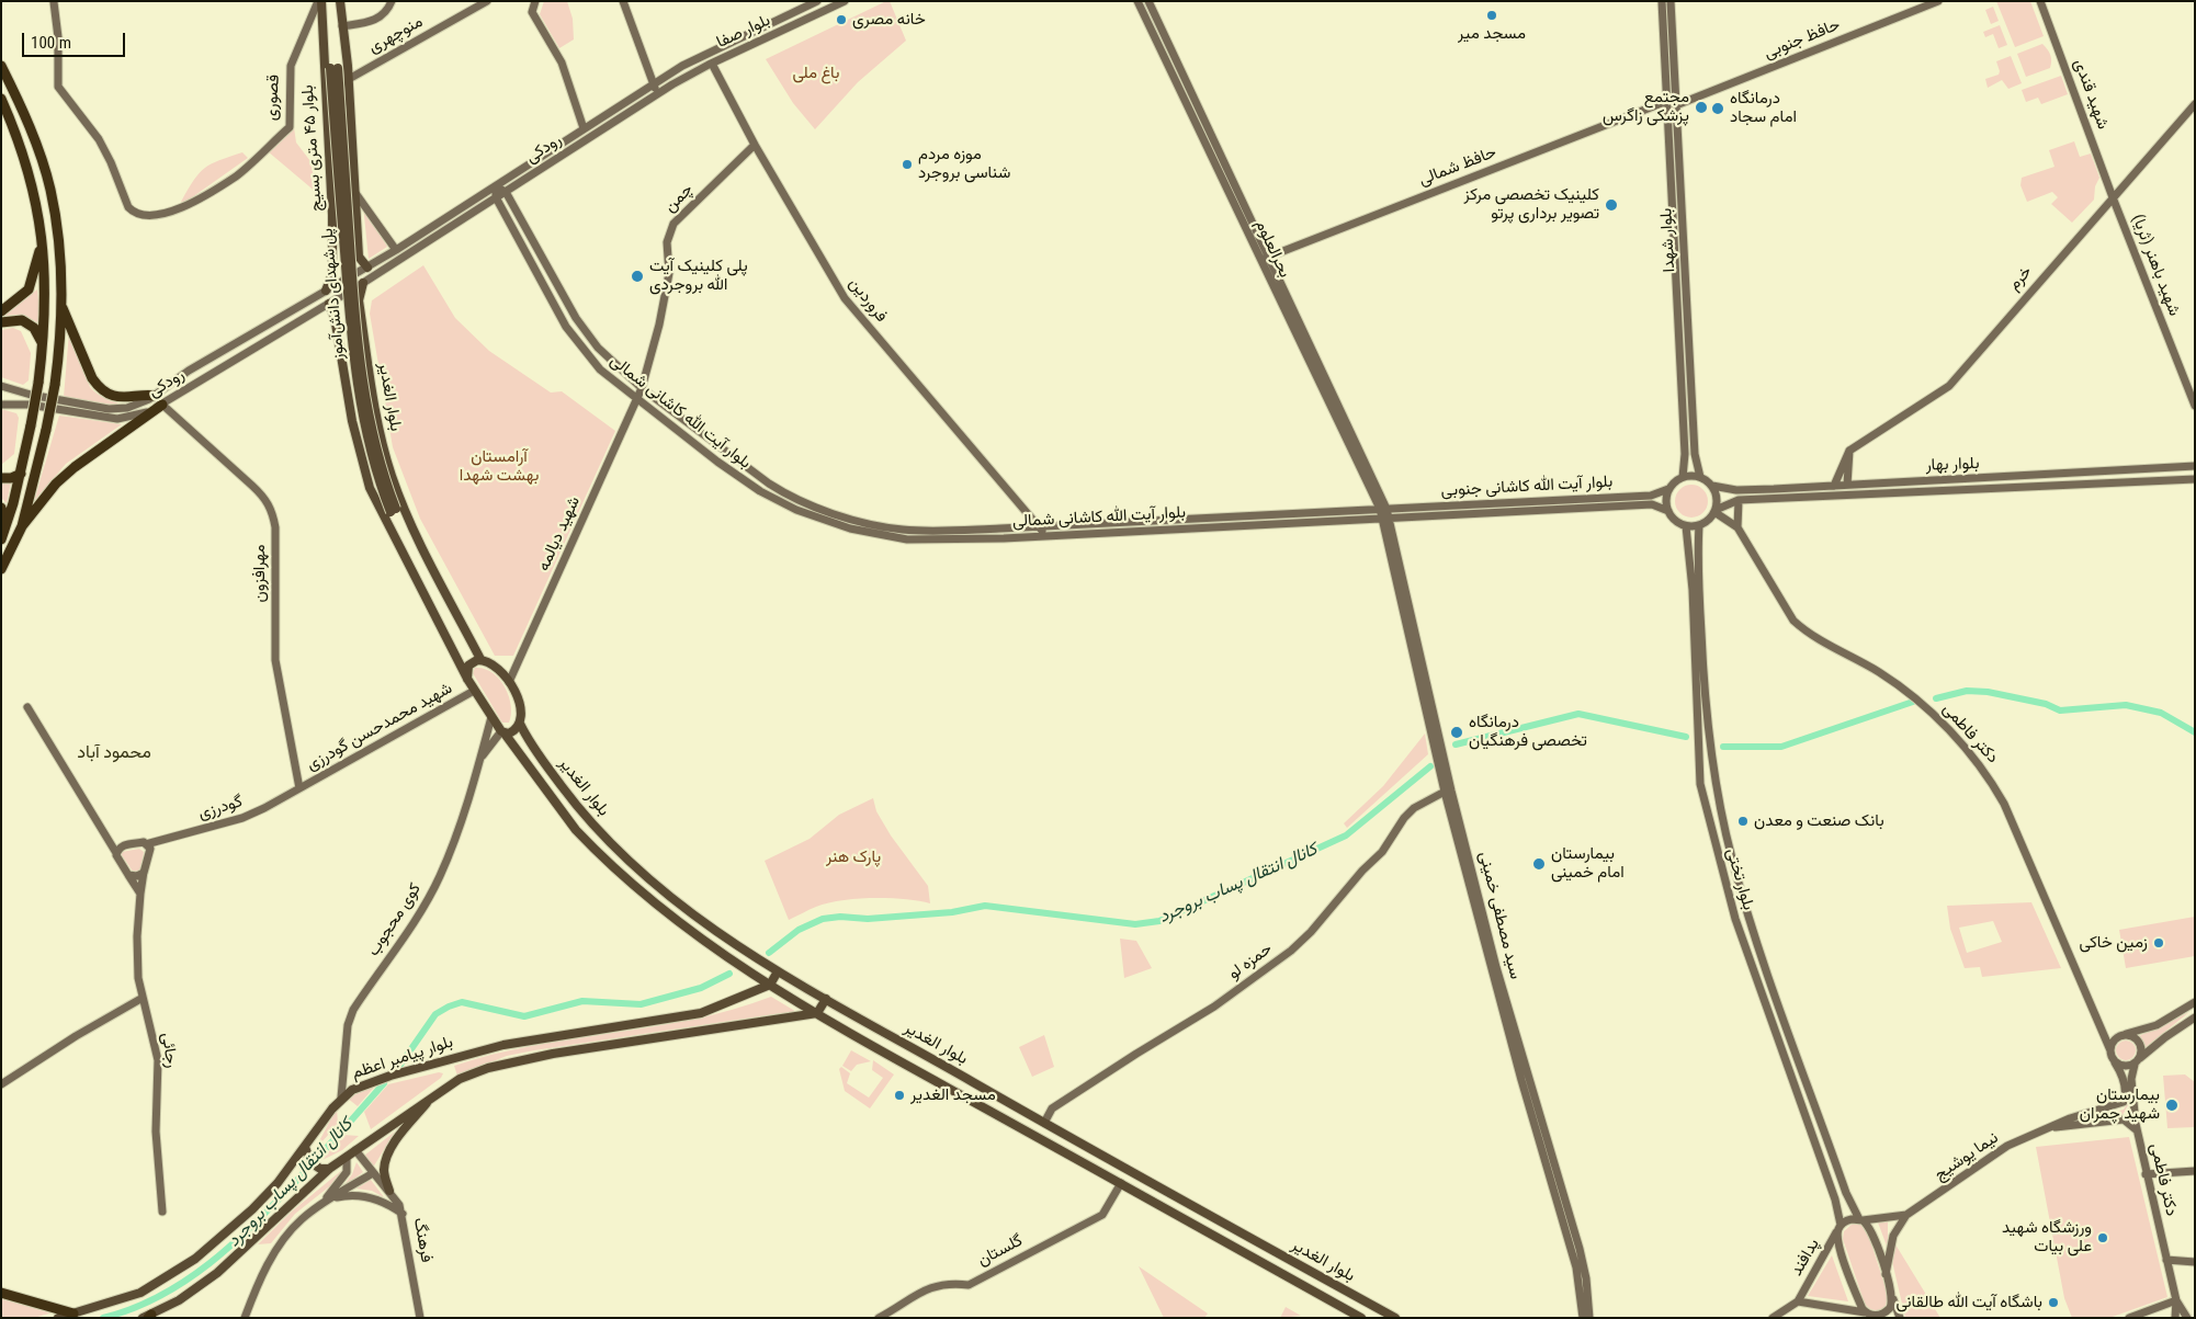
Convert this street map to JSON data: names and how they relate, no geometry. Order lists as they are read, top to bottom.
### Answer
{
  "streets": {
    "main road": [
      "بلوار صفا",
      "منوچهری",
      "حافظ جنوبی",
      "شهید قندی",
      "قصوری",
      "بلوار ۴۵ متری بسیج",
      "رودکی",
      "حافظ شمالی",
      "چمن",
      "بلوار شهدا",
      "بحرالعلوم",
      "شهید باهنر (ثریا)",
      "خرم",
      "پل شهدای دانش‌آموز",
      "فروردین",
      "بلوار الغدیر",
      "بلوار آیت الله کاشانی شمالی",
      "بلوار بهار",
      "بلوار آیت الله کاشانی جنوبی",
      "شهید دیالمه",
      "مهرافزون",
      "شهید محمدحسن گودرزی",
      "دکتر فاطمی",
      "گودرزی",
      "بلوار تختی",
      "سید مصطفی خمینی",
      "کوی محجوب",
      "حمزه لو",
      "رجائی",
      "بلوار پیامبر اعظم",
      "نیما یوشیج",
      "فرهنگ",
      "گلستان",
      "پدافند"
    ]
  },
  "crossings": [
    ["بلوار صفا", "رودکی"],
    ["بلوار صفا", "فروردین"],
    ["حافظ جنوبی", "بلوار شهدا"],
    ["شهید قندی", "شهید باهنر (ثریا)"],
    ["شهید قندی", "خرم"],
    ["قصوری", "بلوار ۴۵ متری بسیج"],
    ["بلوار ۴۵ متری بسیج", "رودکی"],
    ["رودکی", "بلوار الغدیر"],
    ["رودکی", "بلوار آیت الله کاشانی شمالی"],
    ["رودکی", "مهرافزون"],
    ["حافظ شمالی", "بلوار شهدا"],
    ["حافظ شمالی", "بحرالعلوم"],
    ["چمن", "فروردین"],
    ["چمن", "بلوار آیت الله کاشانی شمالی"],
    ["چمن", "شهید دیالمه"],
    ["بلوار شهدا", "بلوار بهار"],
    ["بلوار شهدا", "بلوار آیت الله کاشانی جنوبی"],
    ["بلوار شهدا", "دکتر فاطمی"],
    ["بلوار شهدا", "بلوار تختی"],
    ["بحرالعلوم", "بلوار آیت الله کاشانی شمالی"],
    ["بحرالعلوم", "بلوار آیت الله کاشانی جنوبی"],
    ["بحرالعلوم", "سید مصطفی خمینی"],
    ["شهید باهنر (ثریا)", "خرم"],
    ["فروردین", "بلوار آیت الله کاشانی شمالی"],
    ["بلوار الغدیر", "شهید محمدحسن گودرزی"],
    ["بلوار الغدیر", "کوی محجوب"],
    ["بلوار الغدیر", "حمزه لو"],
    ["بلوار الغدیر", "بلوار پیامبر اعظم"],
    ["بلوار الغدیر", "گلستان"],
    ["بلوار آیت الله کاشانی شمالی", "بلوار آیت الله کاشانی جنوبی"],
    ["بلوار آیت الله کاشانی شمالی", "شهید دیالمه"],
    ["بلوار آیت الله کاشانی شمالی", "سید مصطفی خمینی"],
    ["بلوار بهار", "بلوار آیت الله کاشانی جنوبی"],
    ["بلوار بهار", "دکتر فاطمی"],
    ["بلوار بهار", "بلوار تختی"],
    ["بلوار آیت الله کاشانی جنوبی", "دکتر فاطمی"],
    ["بلوار آیت الله کاشانی جنوبی", "بلوار تختی"],
    ["بلوار آیت الله کاشانی جنوبی", "سید مصطفی خمینی"],
    ["مهرافزون", "شهید محمدحسن گودرزی"],
    ["مهرافزون", "گودرزی"],
    ["شهید محمدحسن گودرزی", "گودرزی"],
    ["دکتر فاطمی", "بلوار تختی"],
    ["دکتر فاطمی", "نیما یوشیج"],
    ["گودرزی", "رجائی"],
    ["بلوار تختی", "نیما یوشیج"],
    ["بلوار تختی", "پدافند"],
    ["سید مصطفی خمینی", "حمزه لو"],
    ["کوی محجوب", "بلوار پیامبر اعظم"],
    ["نیما یوشیج", "پدافند"]
  ],
  "districts": ["محمود آباد"],
  "water": ["کانال انتقال پساب بروجرد"],
  "parks": ["باغ ملی", "آرامستان بهشت شهدا", "پارک هنر"],
  "places": [
    "مسجد میر",
    "خانه مصری",
    "مجتمع پزشکی زاگرس",
    "درمانگاه امام سجاد",
    "موزه مردم شناسی بروجرد",
    "کلینیک تخصصی مرکز تصویر برداری پرتو",
    "پلی کلینیک آیت الله بروجردی",
    "درمانگاه تخصصی فرهنگیان",
    "بانک صنعت و معدن",
    "بیمارستان امام خمینی",
    "زمین خاکی",
    "مسجد الغدیر",
    "بیمارستان شهید چمران",
    "ورزشگاه شهید علی بیات",
    "باشگاه آیت الله طالقانی"
  ],
  "scale_bar": "100 m"
}
